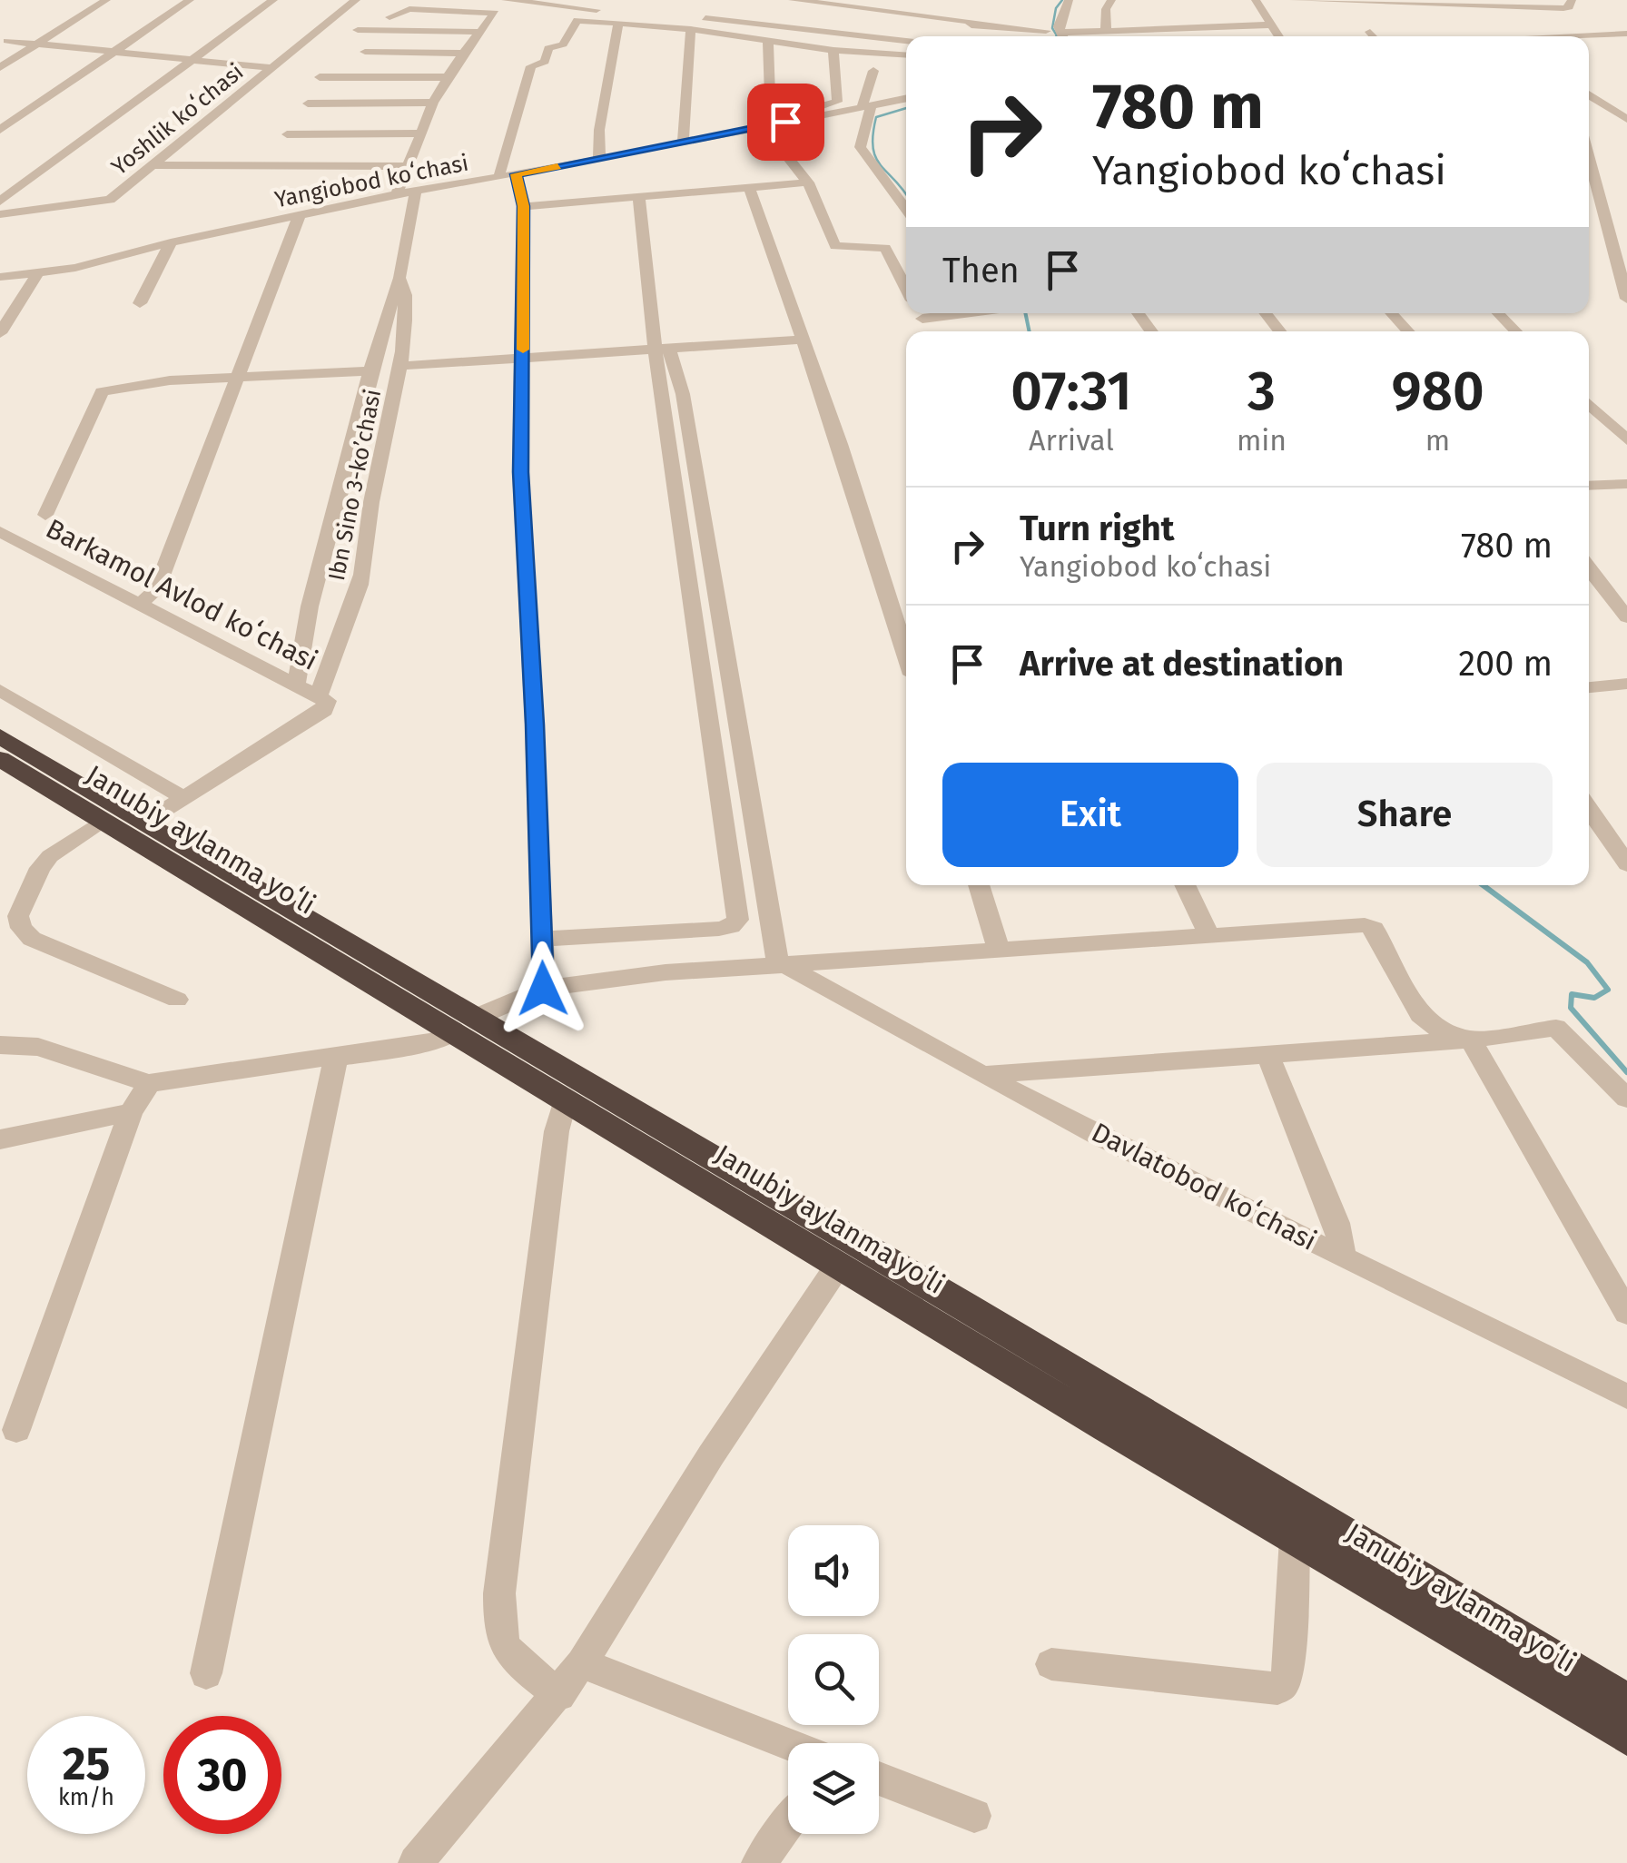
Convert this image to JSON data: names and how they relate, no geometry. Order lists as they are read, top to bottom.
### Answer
{
  "streets": {
    "highway": ["Janubiy aylanma yoʻli"],
    "street": [
      "Yoshlik koʻchasi",
      "Yangiobod koʻchasi",
      "Ibn Sino 3-koʼchasi",
      "Barkamol Avlod koʻchasi",
      "Davlatobod koʻchasi"
    ]
  },
  "crossings": [
    ["Yangiobod koʻchasi", "Ibn Sino 3-koʼchasi"],
    ["Ibn Sino 3-koʼchasi", "Barkamol Avlod koʻchasi"],
    ["Barkamol Avlod koʻchasi", "Janubiy aylanma yoʻli"]
  ],
  "page": {
    "turn": ["780 m", "Yangiobod koʻchasi"],
    "then": "Then",
    "eta": [
      "07:31",
      "Arrival",
      "3",
      "min",
      "980",
      "m"
    ],
    "list": [
      {
        "name": "Turn right",
        "note": "Yangiobod koʻchasi",
        "value": "780 m"
      },
      {
        "name": "Arrive at destination",
        "value": "200 m"
      }
    ],
    "buttons": ["Exit", "Share"],
    "speed": "25 km/h",
    "limit": "30"
  }
}
